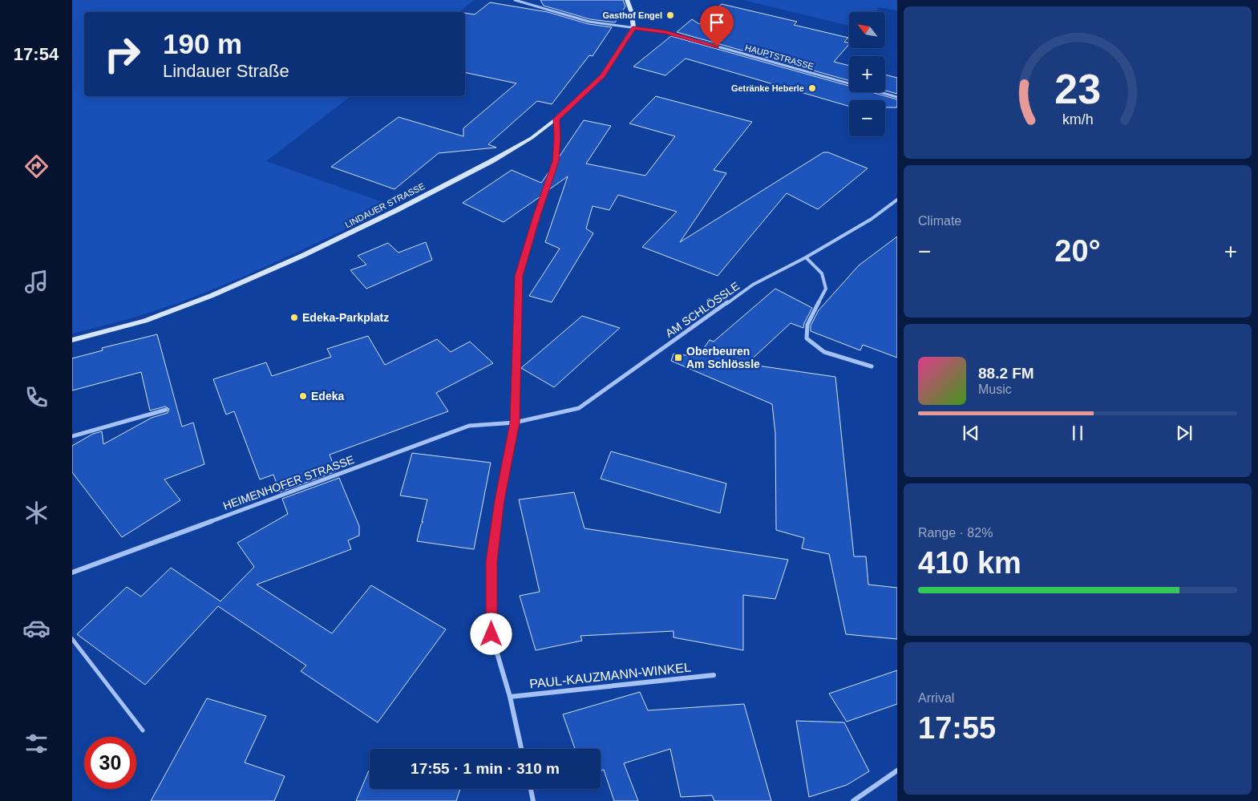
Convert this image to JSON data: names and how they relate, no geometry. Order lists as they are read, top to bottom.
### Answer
{
  "streets": {
    "main road": ["LINDAUER STRASSE"],
    "street": [
      "HAUPTSTRASSE",
      "AM SCHLÖSSLE",
      "HEIMENHOFER STRASSE",
      "PAUL-KAUZMANN-WINKEL"
    ]
  },
  "crossings": [
    ["HAUPTSTRASSE", "LINDAUER STRASSE"],
    ["AM SCHLÖSSLE", "HEIMENHOFER STRASSE"]
  ],
  "places": {
    "other": [
      "Gasthof Engel",
      "Getränke Heberle",
      "Edeka-Parkplatz",
      "Edeka"
    ],
    "transit": ["Oberbeuren Am Schlössle"]
  },
  "north": "top left",
  "page": {
    "tabs": "17:54",
    "map_buttons": ["+", "−"],
    "turn": ["190 m", "Lindauer Straße"],
    "tile": [
      "Climate",
      ["Range · 82%", "410 km"],
      ["Arrival", "17:55"]
    ],
    "heat": ["−", "20°", "+"],
    "song": ["88.2 FM", "Music"],
    "limit": "30",
    "trip": "17:55 · 1 min · 310 m",
    "gauge": ["23", "km/h"]
  }
}
